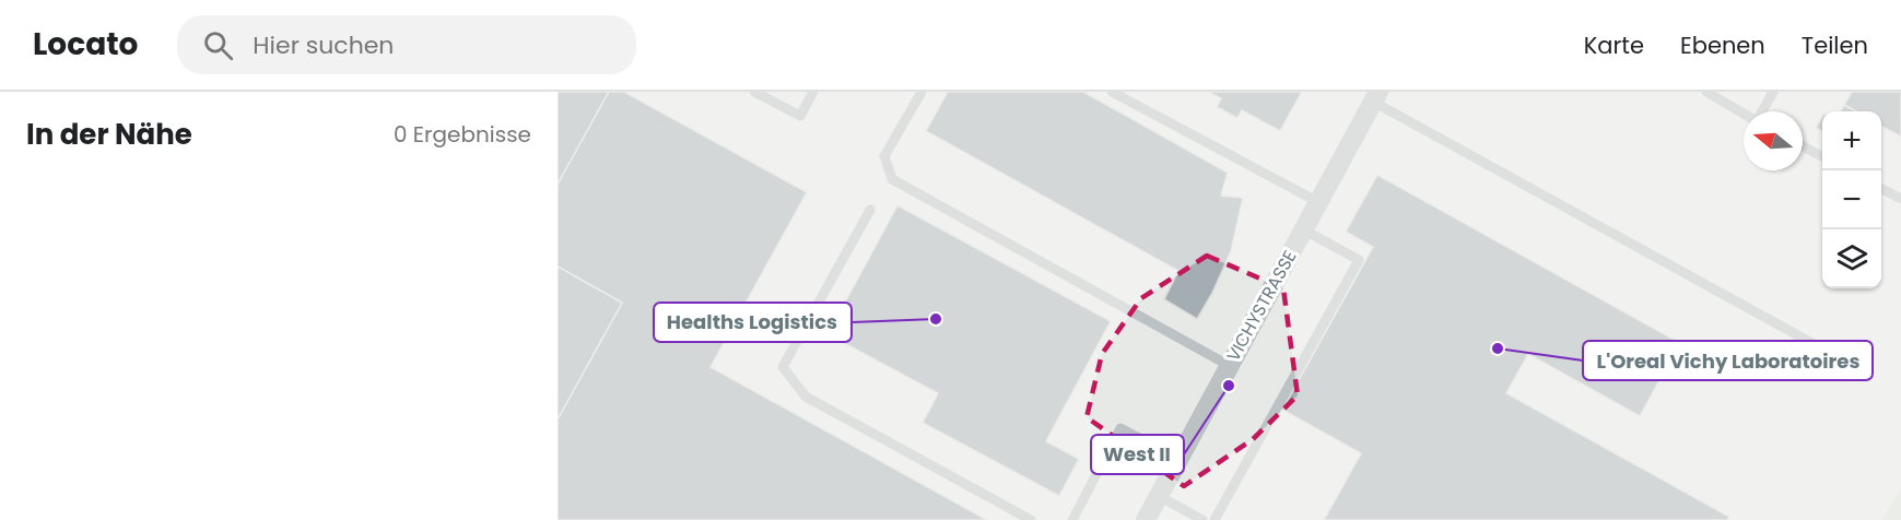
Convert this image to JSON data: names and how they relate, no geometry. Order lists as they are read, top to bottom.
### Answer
{
  "streets": {
    "street": ["VICHYSTRASSE"]
  },
  "places": ["Healths Logistics", "L'Oreal Vichy Laboratoires", "West II"],
  "north": "left",
  "page": {
    "header": "Locato",
    "search": "Hier suchen",
    "nav": ["Karte", "Ebenen", "Teilen"],
    "heading": ["In der Nähe", "0 Ergebnisse"],
    "map_buttons": ["+", "−"]
  }
}
